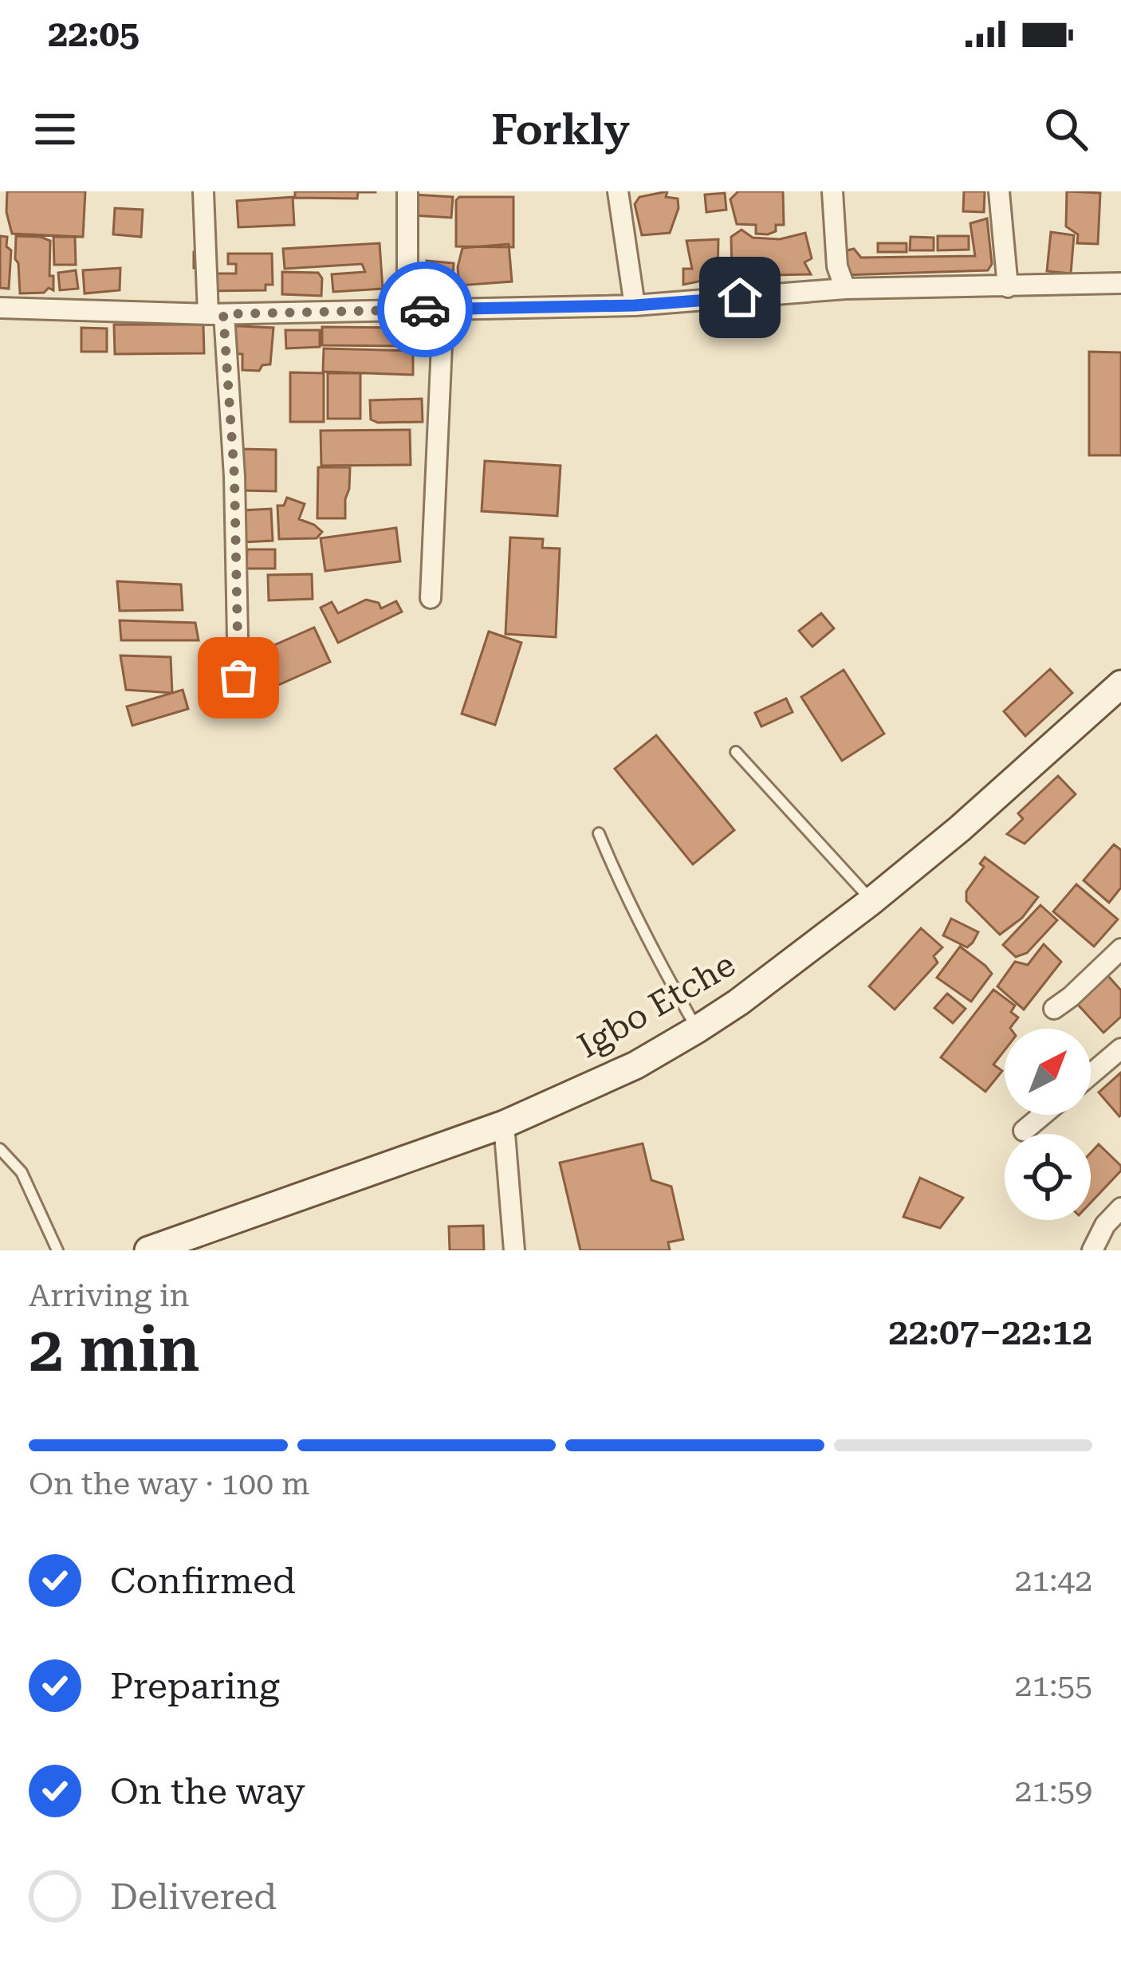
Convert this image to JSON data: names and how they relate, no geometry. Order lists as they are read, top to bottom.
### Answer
{
  "streets": {
    "street": ["Igbo Etche"]
  },
  "north": "top right",
  "page": {
    "status": "22:05",
    "header": "Forkly",
    "heading": ["2 min", "Arriving in", "22:07–22:12"],
    "bar": "On the way · 100 m",
    "list": [
      ["Confirmed", "21:42"],
      ["Preparing", "21:55"],
      ["On the way", "21:59"],
      "Delivered"
    ]
  }
}
